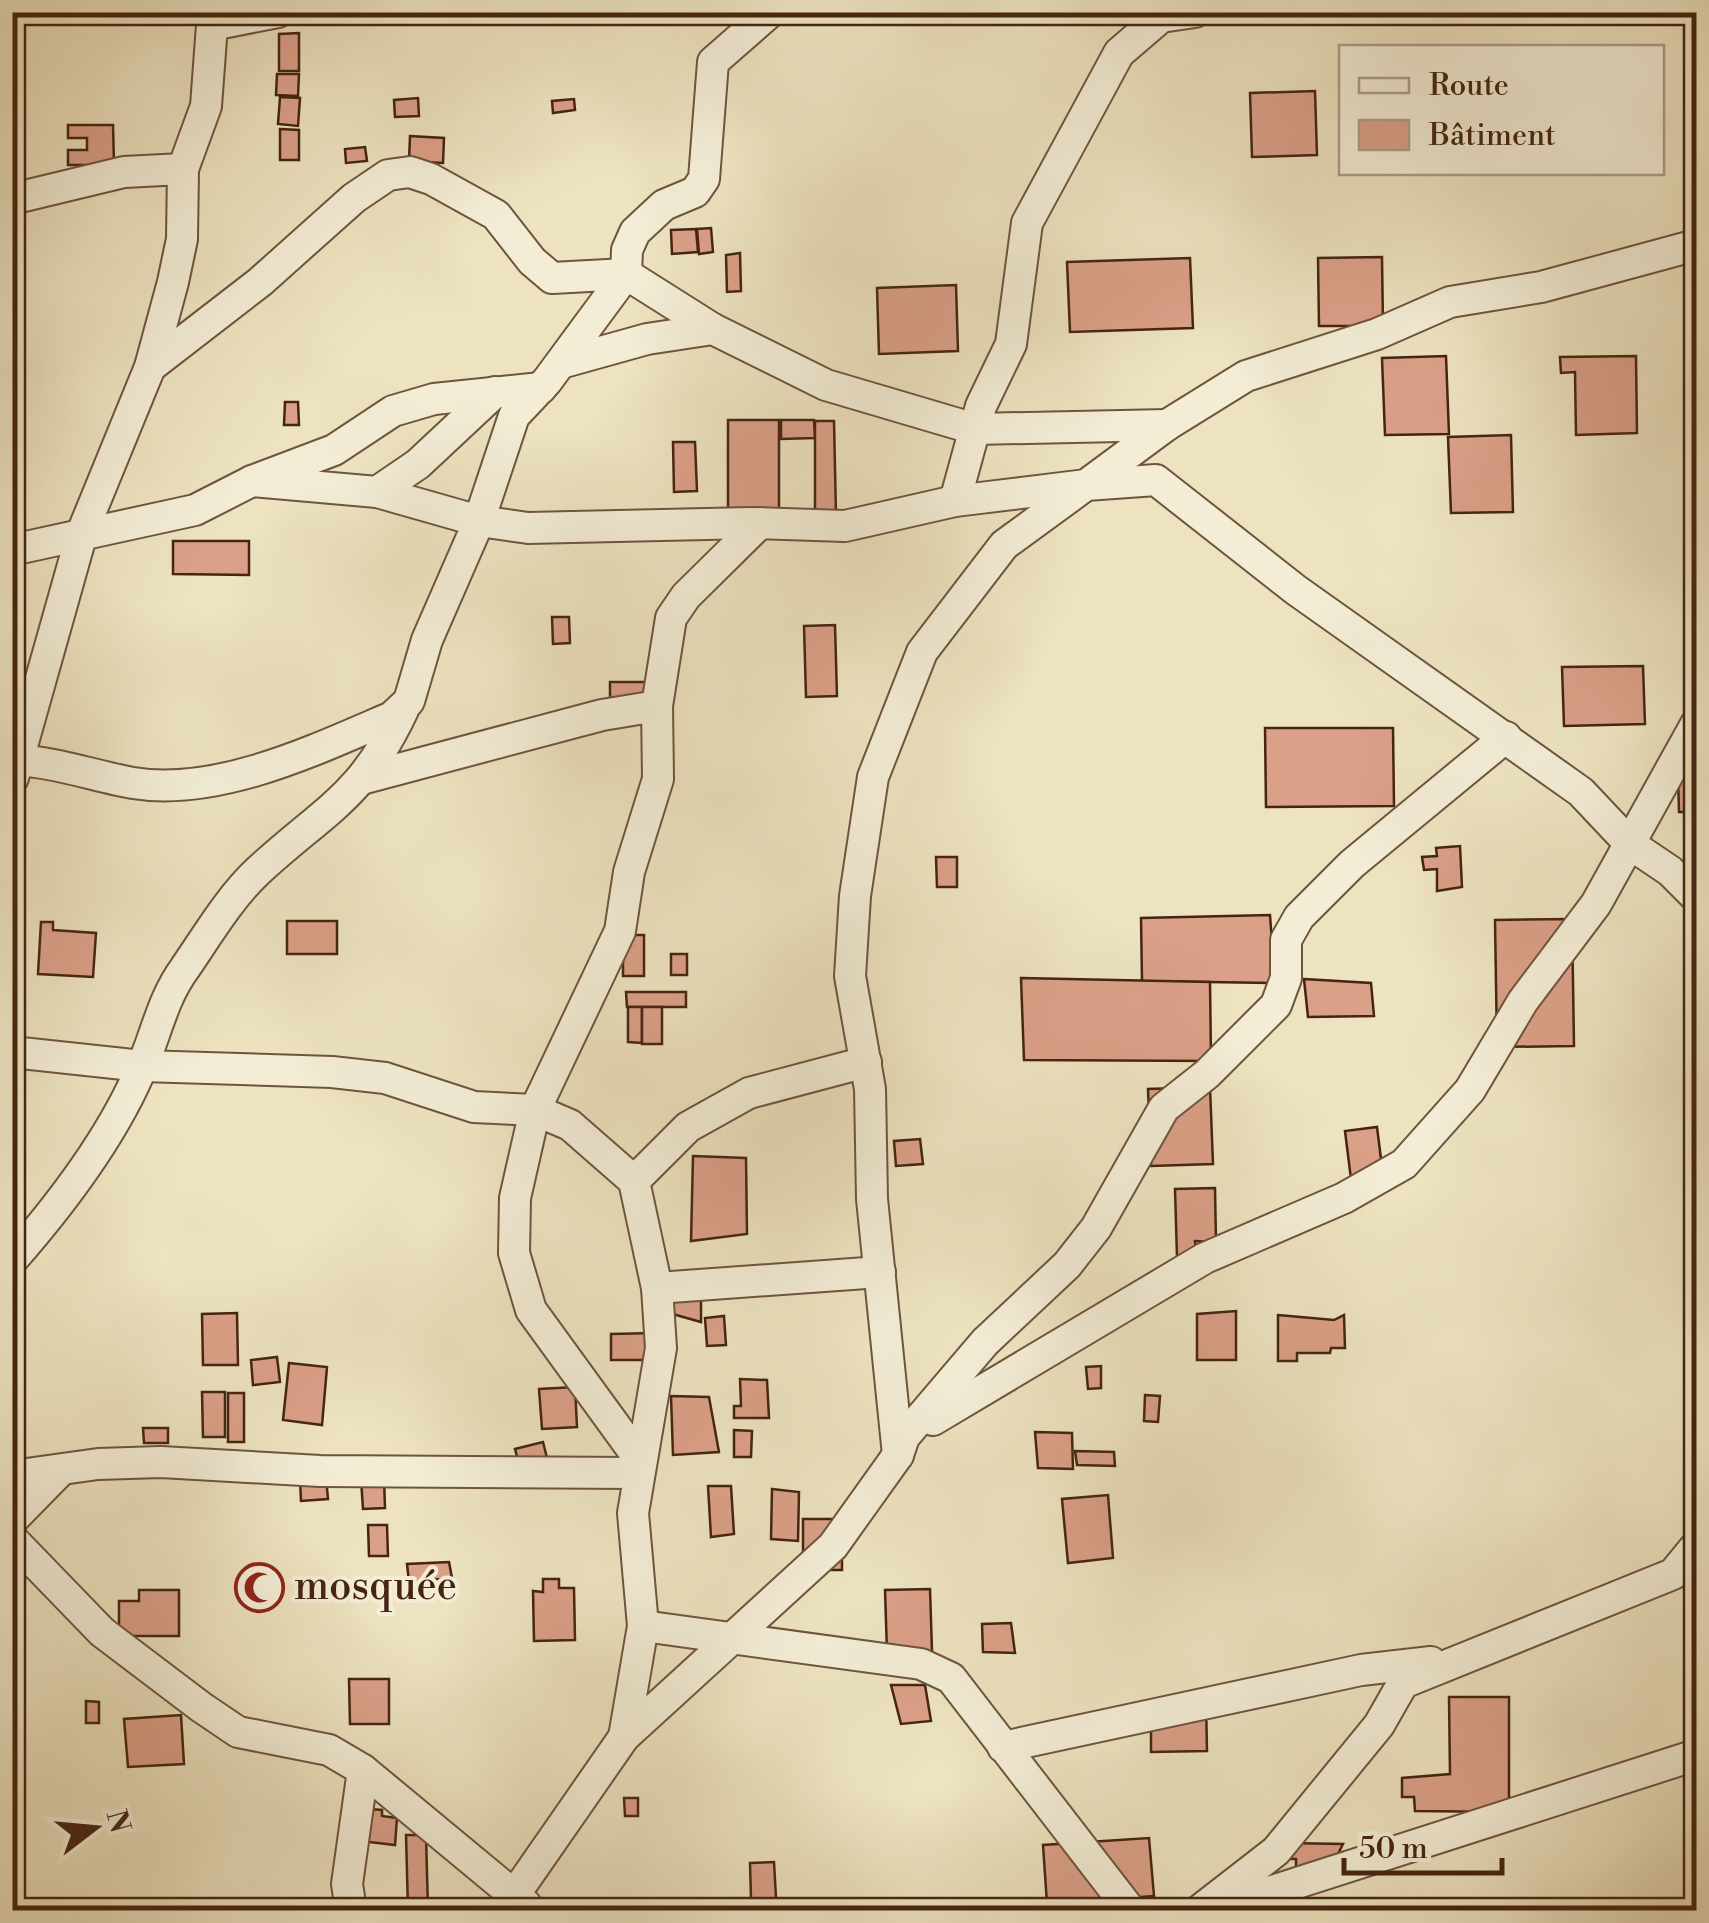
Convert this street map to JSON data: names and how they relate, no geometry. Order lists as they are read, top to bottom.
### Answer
{
  "places": {
    "mosque": ["mosquée"]
  },
  "legend": ["Route", "Bâtiment"],
  "scale_bar": "50 m",
  "north": "right"
}
